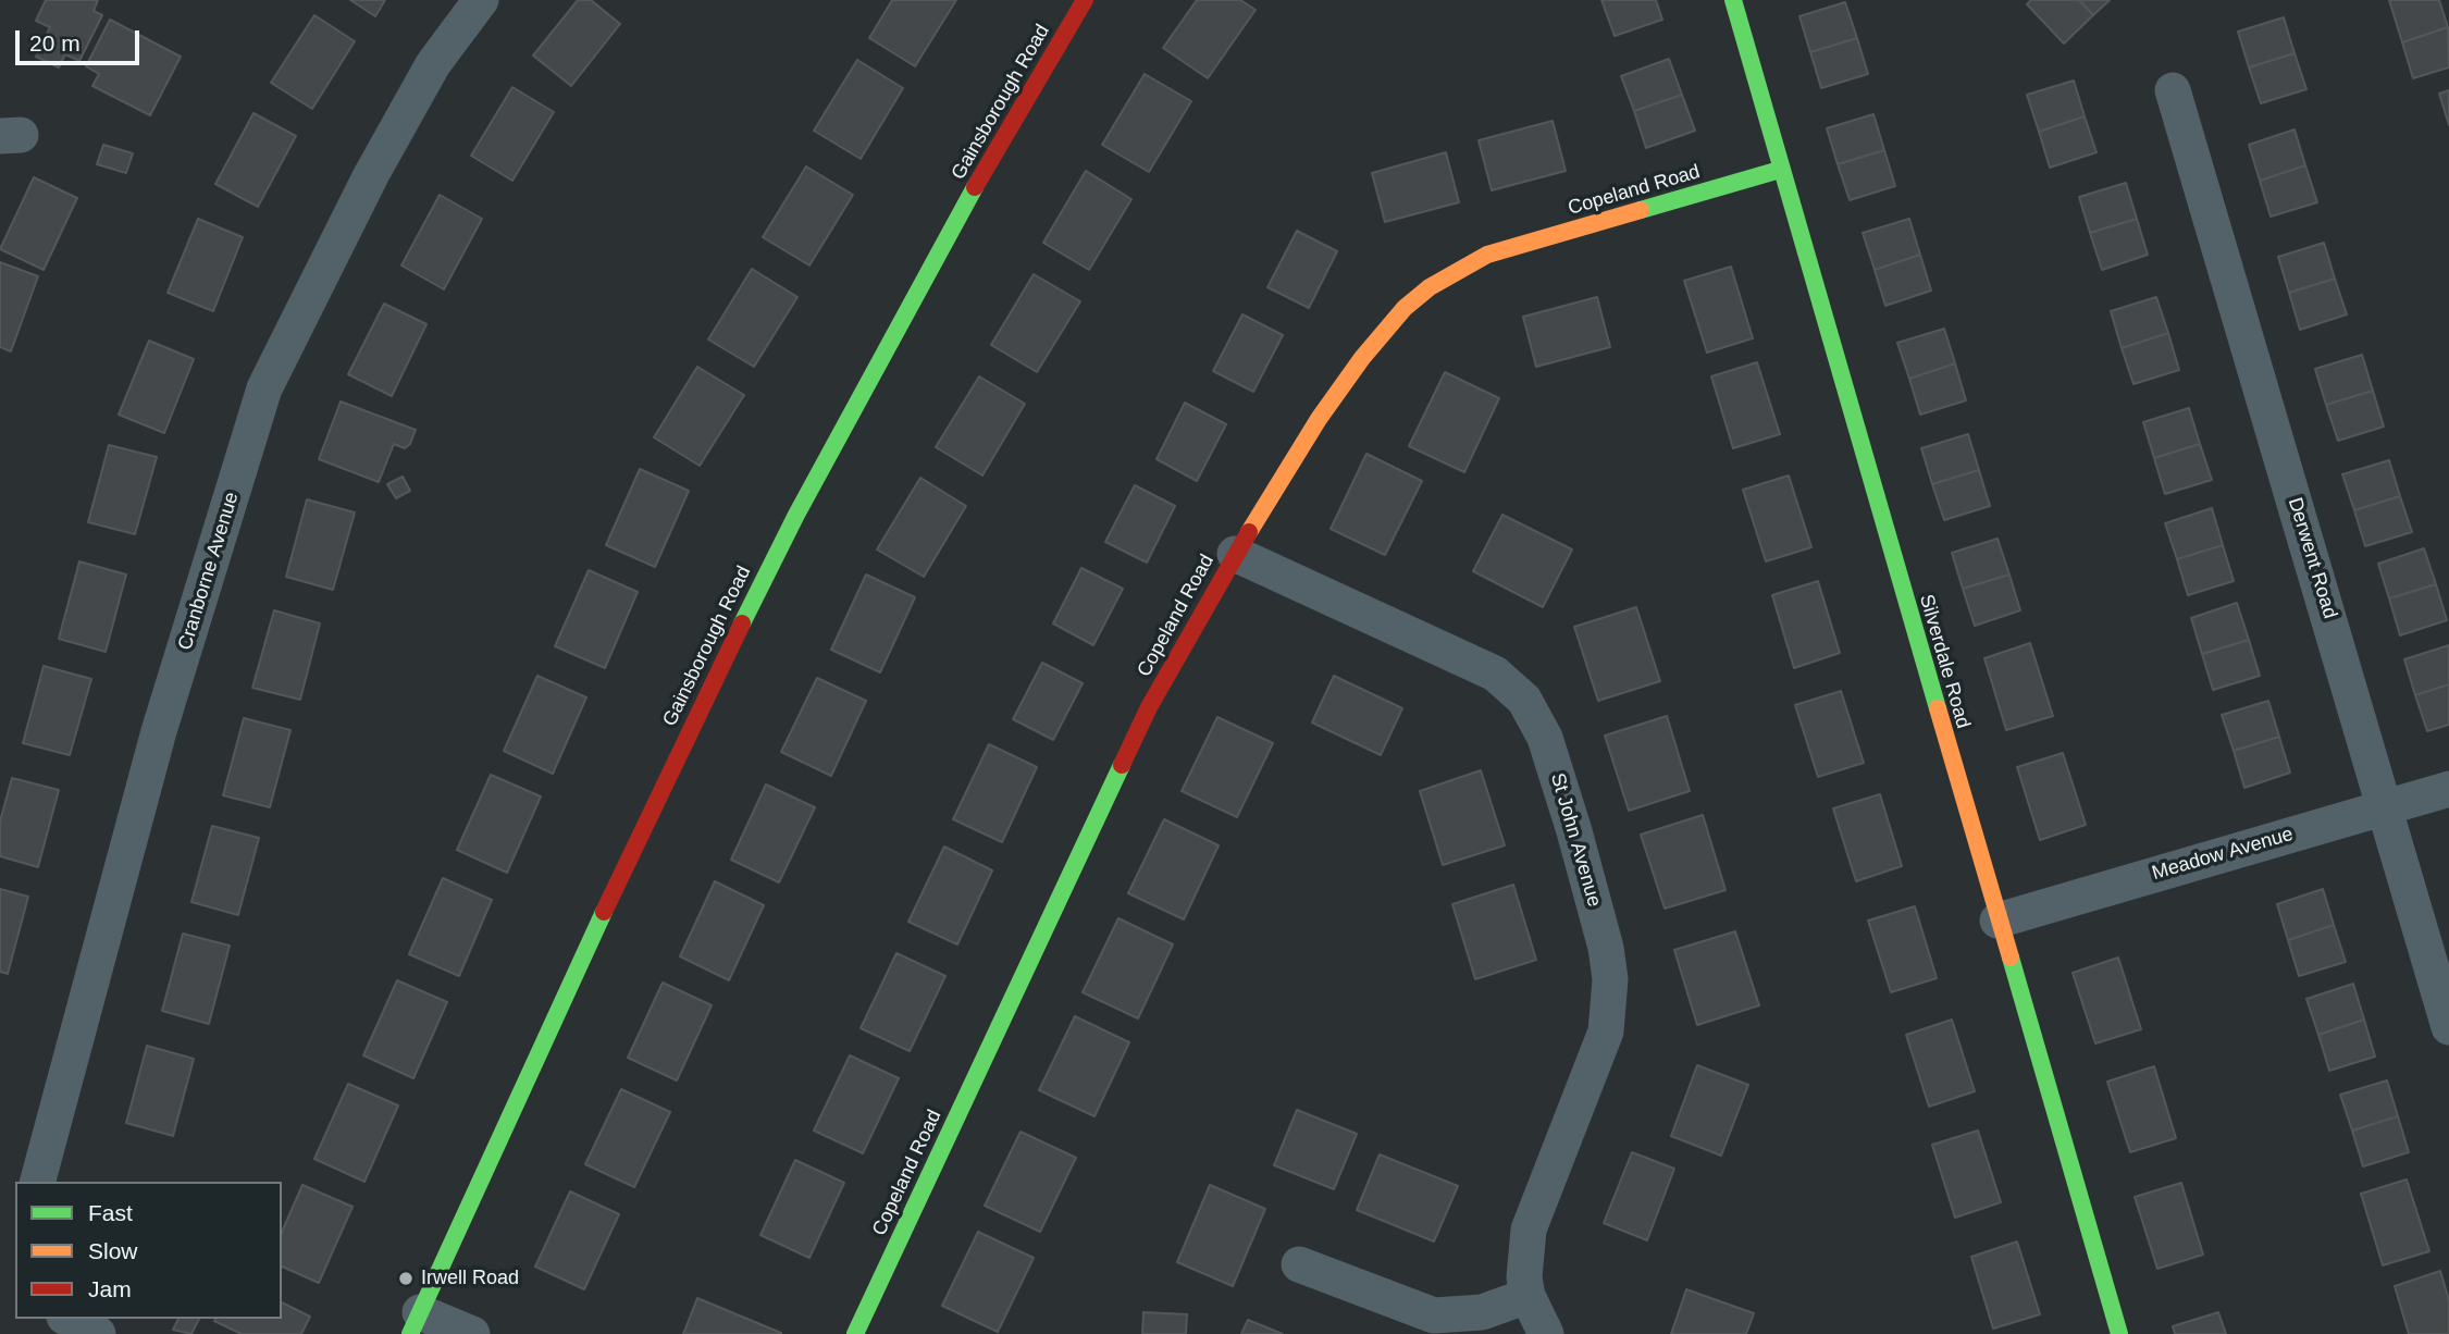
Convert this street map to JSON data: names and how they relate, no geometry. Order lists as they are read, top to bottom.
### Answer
{
  "streets": {
    "street": [
      "Gainsborough Road",
      "Copeland Road",
      "Derwent Road",
      "Cranborne Avenue",
      "Silverdale Road",
      "St John Avenue",
      "Meadow Avenue"
    ]
  },
  "crossings": [
    ["Copeland Road", "Silverdale Road"],
    ["Copeland Road", "St John Avenue"],
    ["Derwent Road", "Meadow Avenue"],
    ["Silverdale Road", "Meadow Avenue"]
  ],
  "places": ["Irwell Road"],
  "legend": ["Fast", "Slow", "Jam"],
  "scale_bar": "20 m"
}
